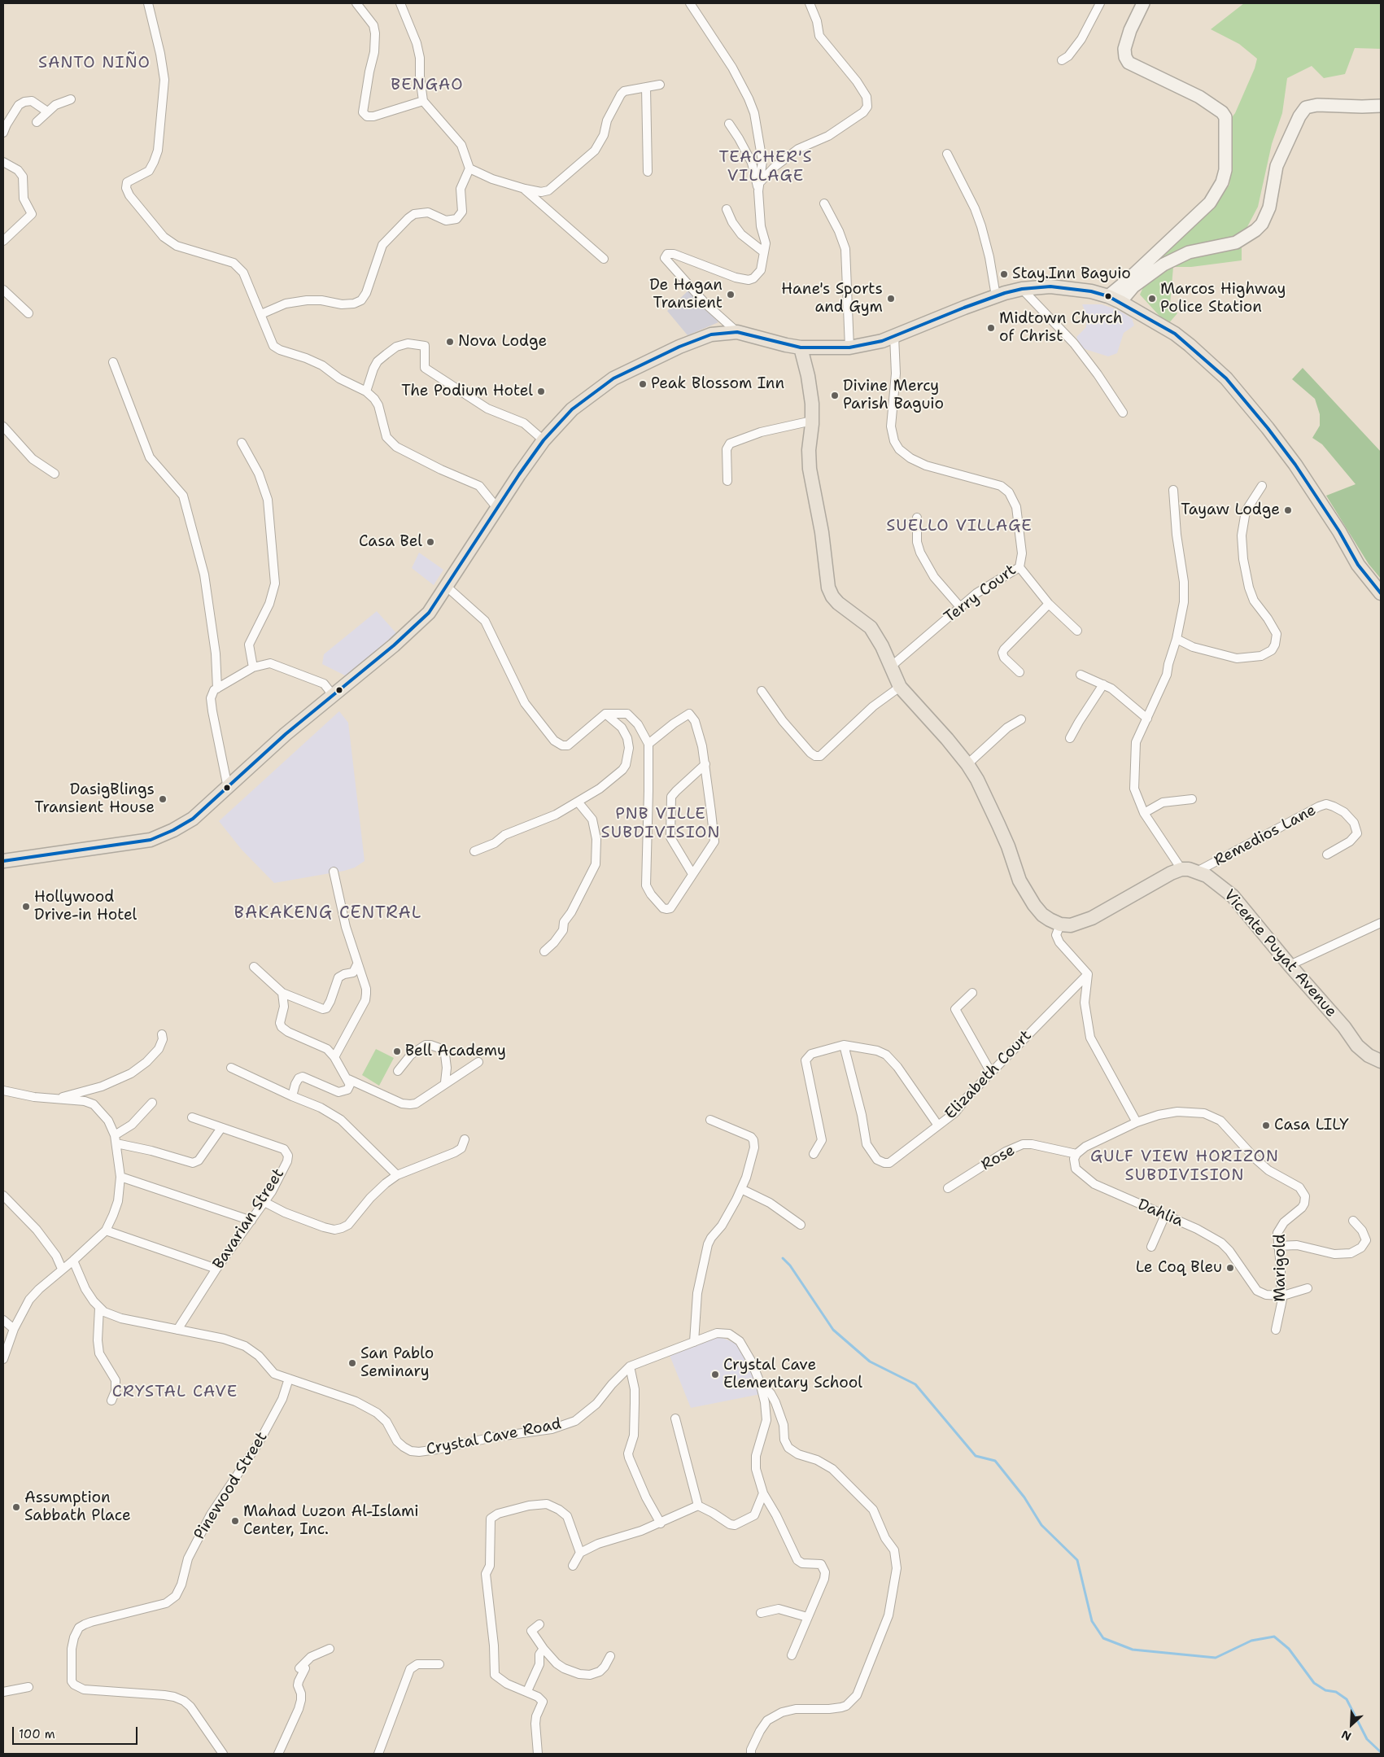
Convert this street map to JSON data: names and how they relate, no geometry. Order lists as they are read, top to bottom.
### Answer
{
  "streets": {
    "main road": ["Vicente Puyat Avenue"],
    "street": [
      "Terry Court",
      "Remedios Lane",
      "Elizabeth Court",
      "Rose",
      "Dahlia",
      "Bavarian Street",
      "Marigold",
      "Crystal Cave Road",
      "Pinewood Street"
    ]
  },
  "crossings": [
    ["Remedios Lane", "Vicente Puyat Avenue"],
    ["Rose", "Dahlia"],
    ["Dahlia", "Marigold"],
    ["Bavarian Street", "Crystal Cave Road"],
    ["Crystal Cave Road", "Pinewood Street"]
  ],
  "districts": [
    "SANTO NIÑO",
    "BENGAO",
    "TEACHER'S VILLAGE",
    "SUELLO VILLAGE",
    "PNB VILLE SUBDIVISION",
    "BAKAKENG CENTRAL",
    "GULF VIEW HORIZON SUBDIVISION",
    "CRYSTAL CAVE"
  ],
  "places": [
    "Stay.Inn Baguio",
    "De Hagan Transient",
    "Hane's Sports and Gym",
    "Marcos Highway Police Station",
    "Midtown Church of Christ",
    "Nova Lodge",
    "Peak Blossom Inn",
    "The Podium Hotel",
    "Divine Mercy Parish Baguio",
    "Tayaw Lodge",
    "Casa Bel",
    "DasigBlings Transient House",
    "Hollywood Drive-in Hotel",
    "Bell Academy",
    "Casa LILY",
    "Le Coq Bleu",
    "San Pablo Seminary",
    "Crystal Cave Elementary School",
    "Assumption Sabbath Place",
    "Mahad Luzon Al-Islami Center, Inc."
  ],
  "scale_bar": "100 m",
  "north": "bottom left"
}
